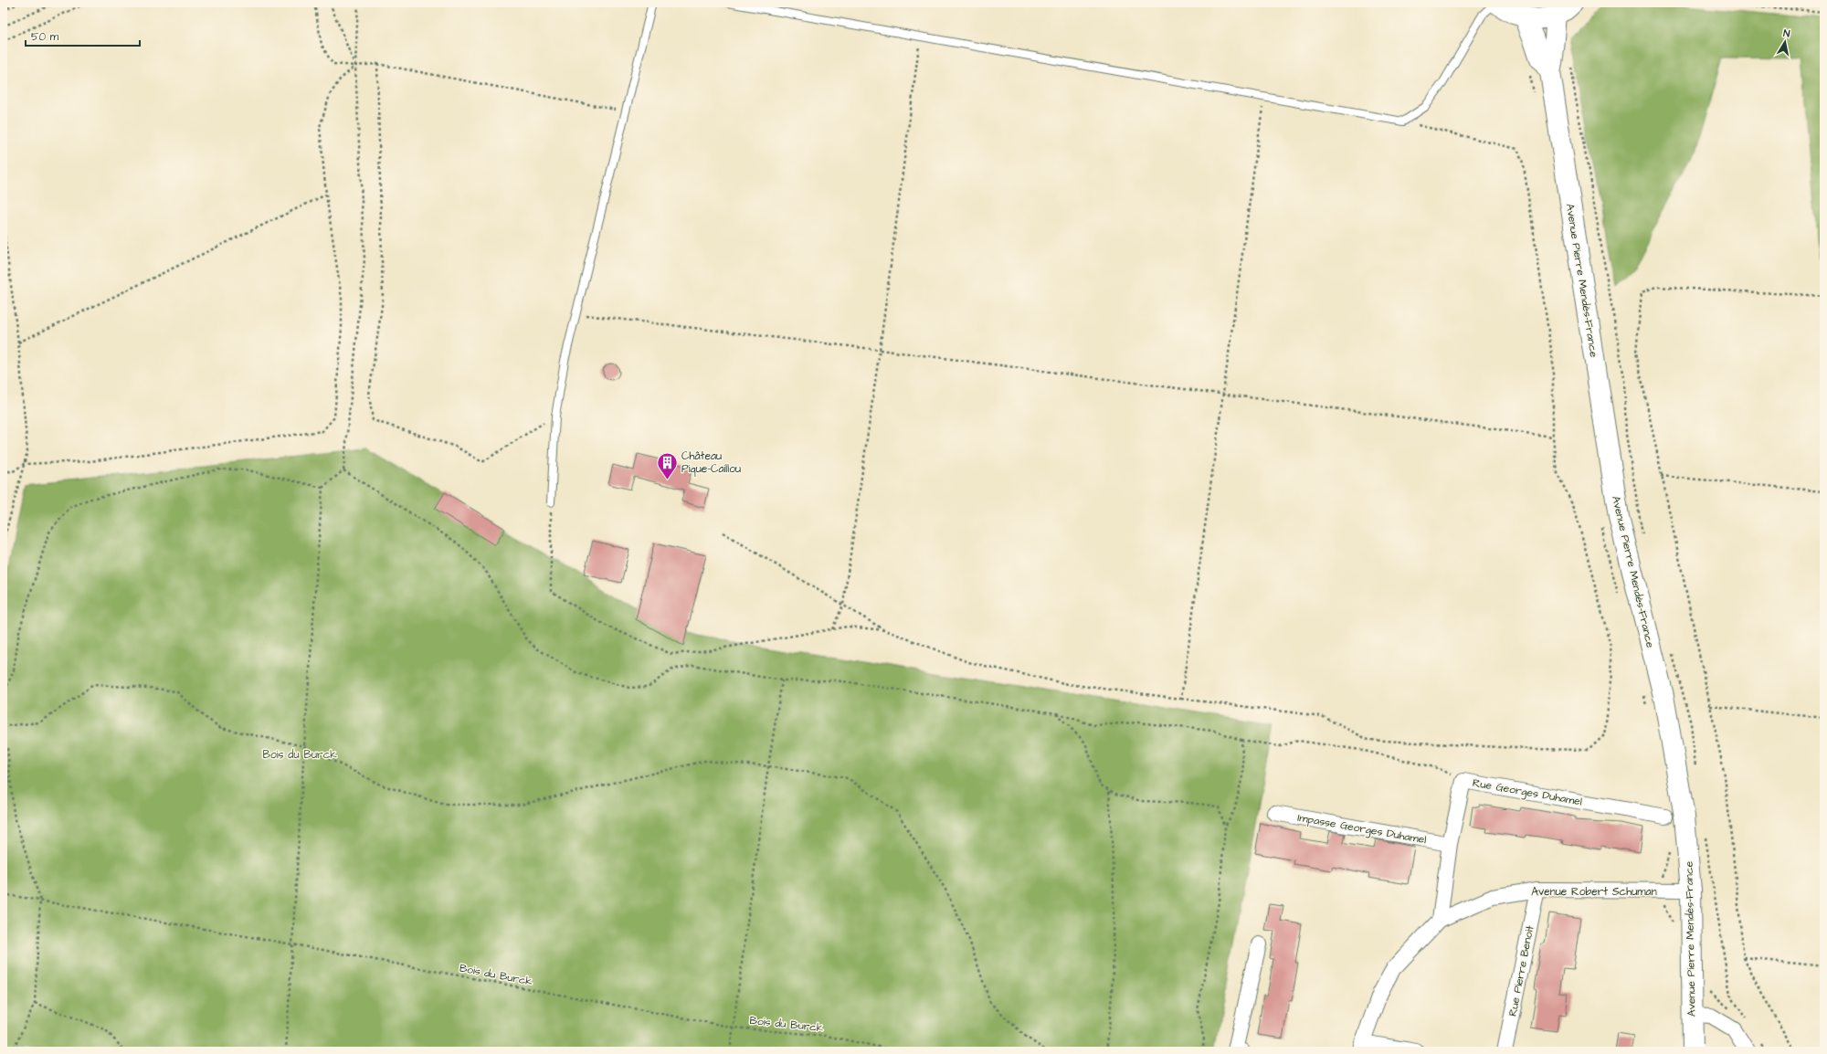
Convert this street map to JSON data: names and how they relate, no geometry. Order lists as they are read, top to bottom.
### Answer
{
  "streets": {
    "main road": ["Avenue Pierre Mendès-France"],
    "street": [
      "Rue Georges Duhamel",
      "Impasse Georges Duhamel",
      "Avenue Robert Schuman",
      "Rue Pierre Benoit"
    ],
    "path": ["Bois du Burck"]
  },
  "crossings": [
    ["Avenue Pierre Mendès-France", "Avenue Robert Schuman"],
    ["Rue Georges Duhamel", "Impasse Georges Duhamel"],
    ["Rue Georges Duhamel", "Avenue Robert Schuman"],
    ["Avenue Robert Schuman", "Rue Pierre Benoit"]
  ],
  "parks": ["Bois du Burck"],
  "places": {
    "building": ["Château Pique-Caillou"]
  },
  "scale_bar": "50 m",
  "north": "top"
}
